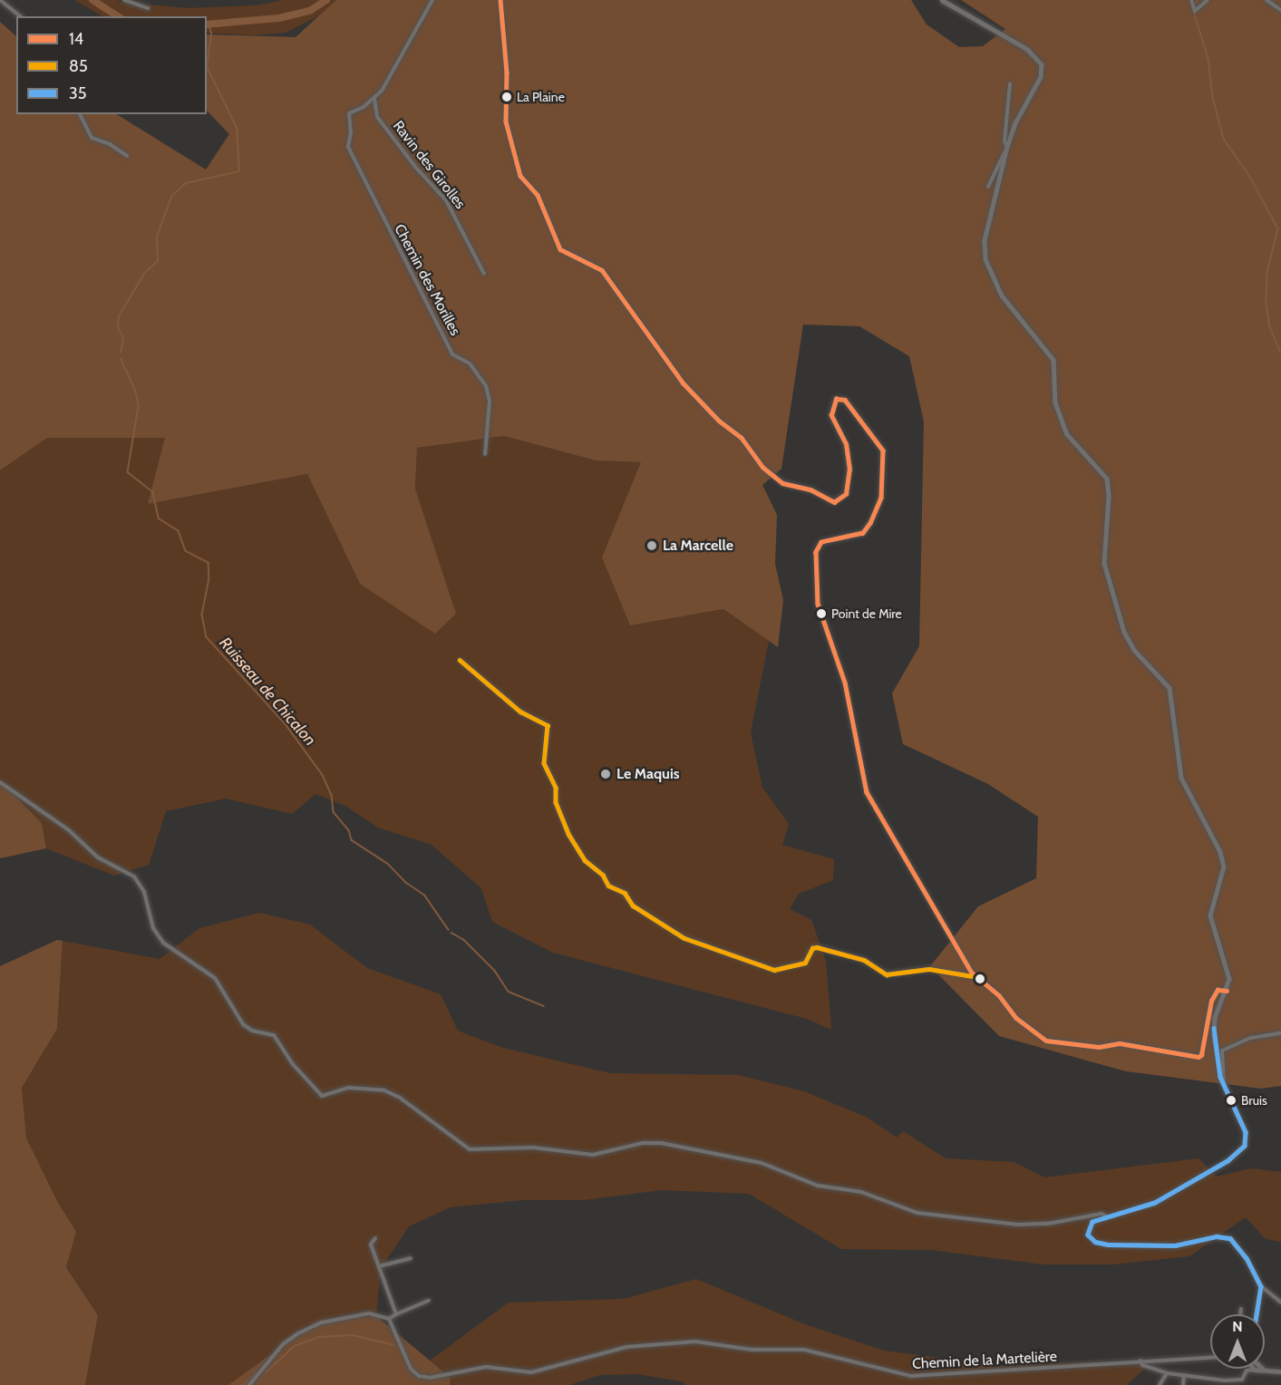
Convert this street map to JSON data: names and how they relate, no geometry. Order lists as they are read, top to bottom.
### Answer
{
  "streets": {
    "street": ["Ravin des Girolles", "Chemin des Morilles", "Chemin de la Martelière"]
  },
  "crossings": [
    ["Ravin des Girolles", "Chemin des Morilles"]
  ],
  "water": ["Ruisseau de Chicalon"],
  "places": [
    "La Plaine",
    "La Marcelle",
    "Point de Mire",
    "Le Maquis",
    "Bruis"
  ],
  "lines": ["transit line 14", "transit line 85", "transit line 35"],
  "legend": ["14", "85", "35"],
  "north": "top"
}
